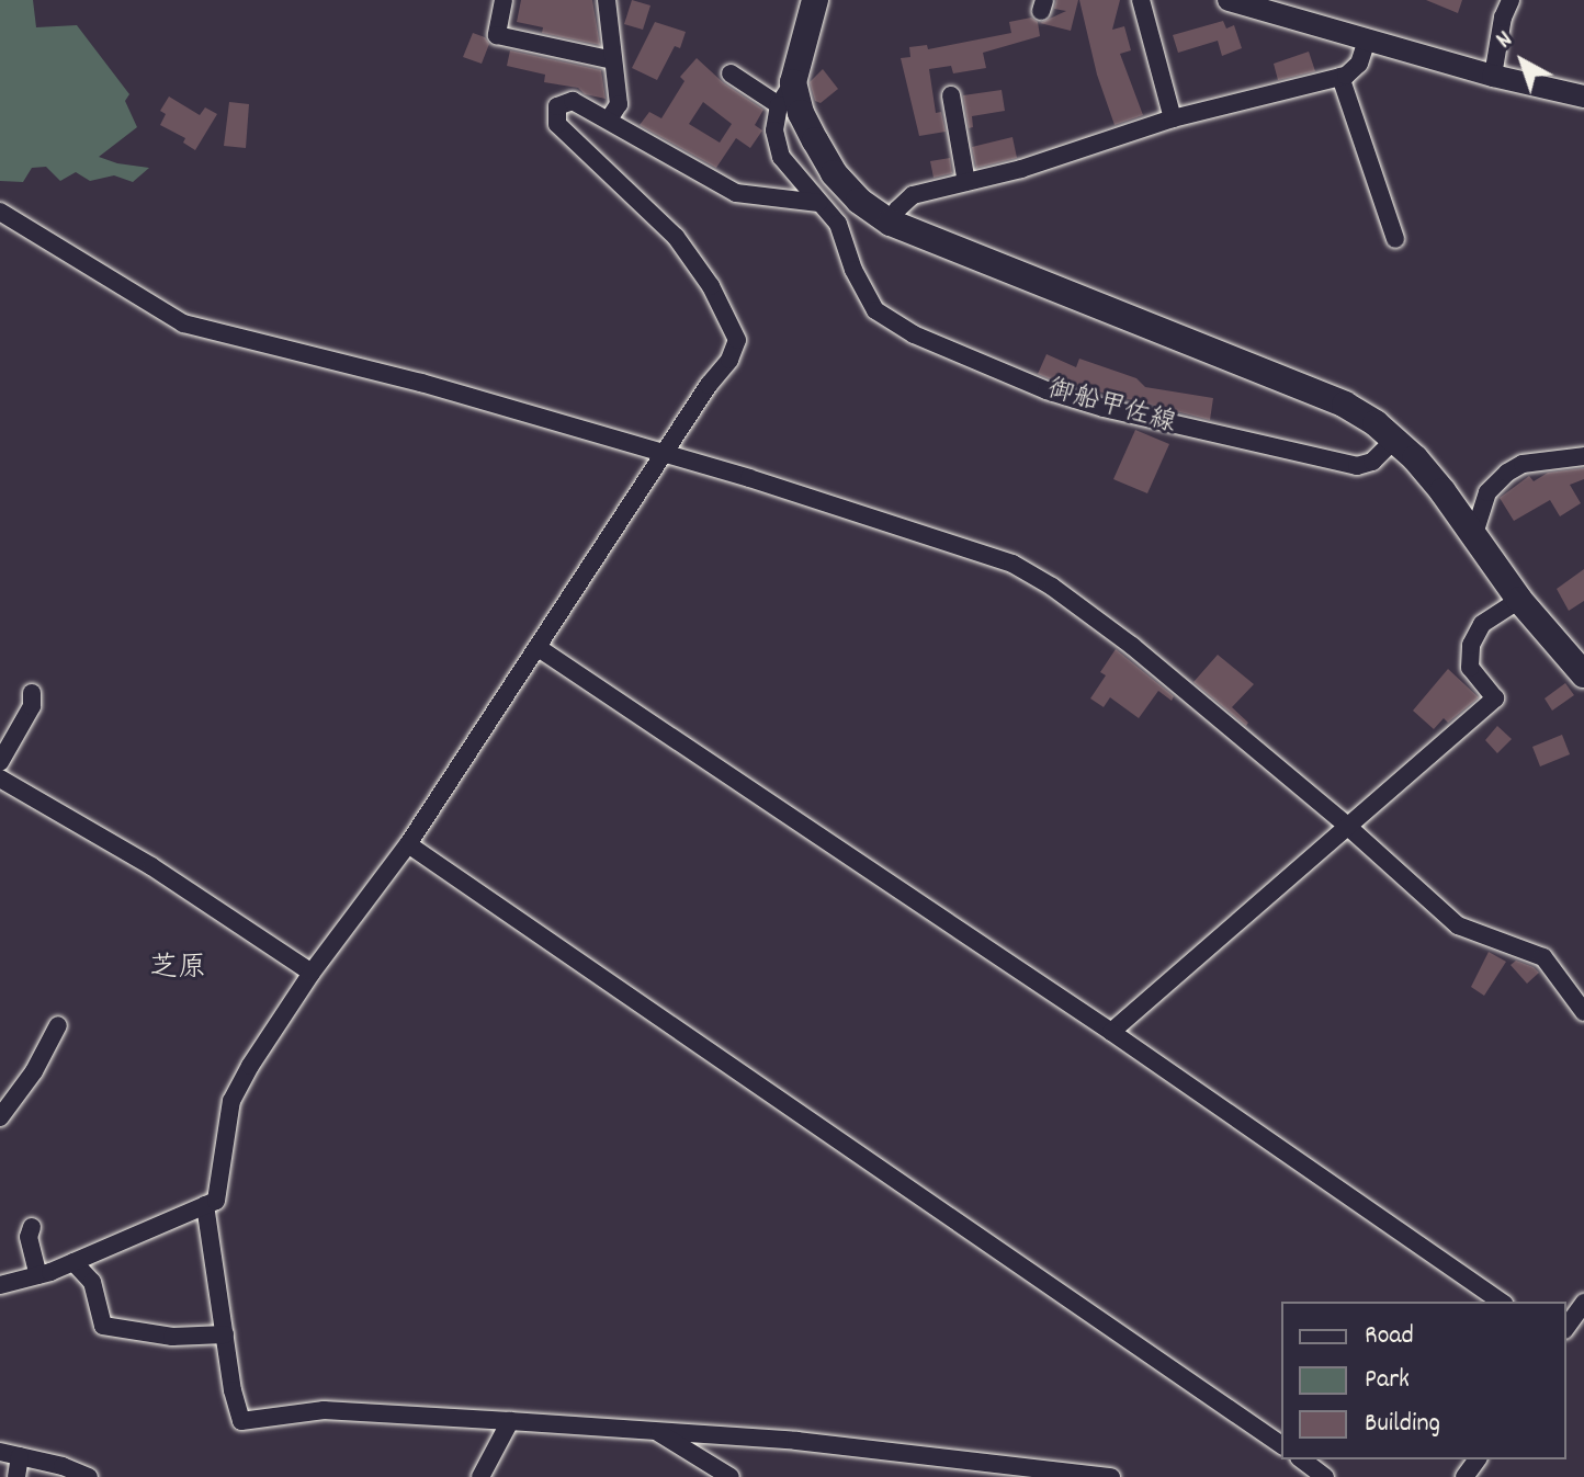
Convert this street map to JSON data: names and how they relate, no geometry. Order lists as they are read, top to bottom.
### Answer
{
  "streets": {
    "main road": ["御船甲佐線"]
  },
  "districts": ["芝原"],
  "legend": ["Road", "Park", "Building"],
  "north": "top left"
}
